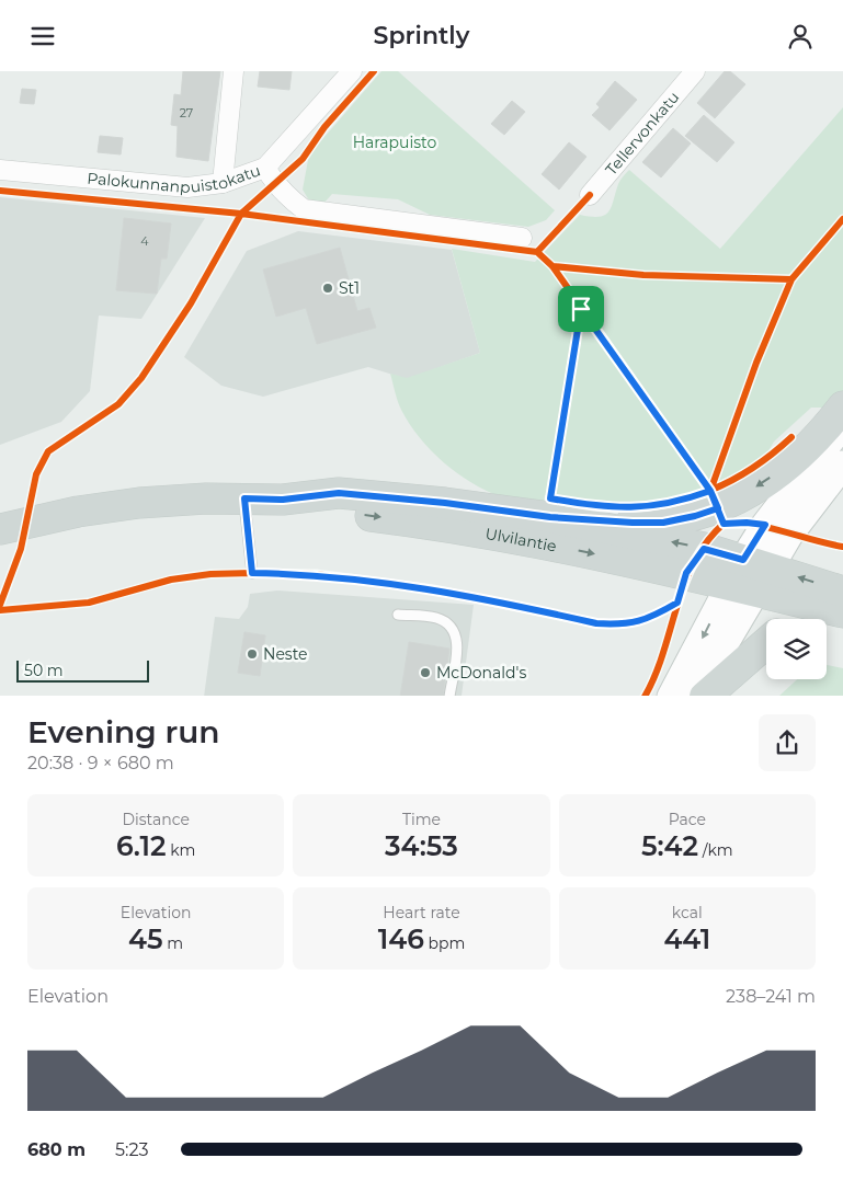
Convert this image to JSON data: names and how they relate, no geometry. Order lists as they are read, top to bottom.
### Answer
{
  "streets": {
    "main road": ["Ulvilantie"],
    "street": ["Tellervonkatu", "Palokunnanpuistokatu"]
  },
  "parks": ["Harapuisto"],
  "places": ["St1", "Neste", "McDonald's"],
  "house_numbers": ["27", "4"],
  "scale_bar": "50 m",
  "page": {
    "header": "Sprintly",
    "scale": "50 m",
    "heading": ["Evening run", "20:38 · 9 × 680 m"],
    "stats": [
      ["Distance", "6.12 km"],
      ["Time", "34:53"],
      ["Pace", "5:42 /km"],
      ["Elevation", "45 m"],
      ["Heart rate", "146 bpm"],
      ["kcal", "441"]
    ],
    "chart": ["Elevation", "238–241 m"],
    "list": [
      {
        "name": "680 m",
        "note": "5:23"
      }
    ]
  }
}
